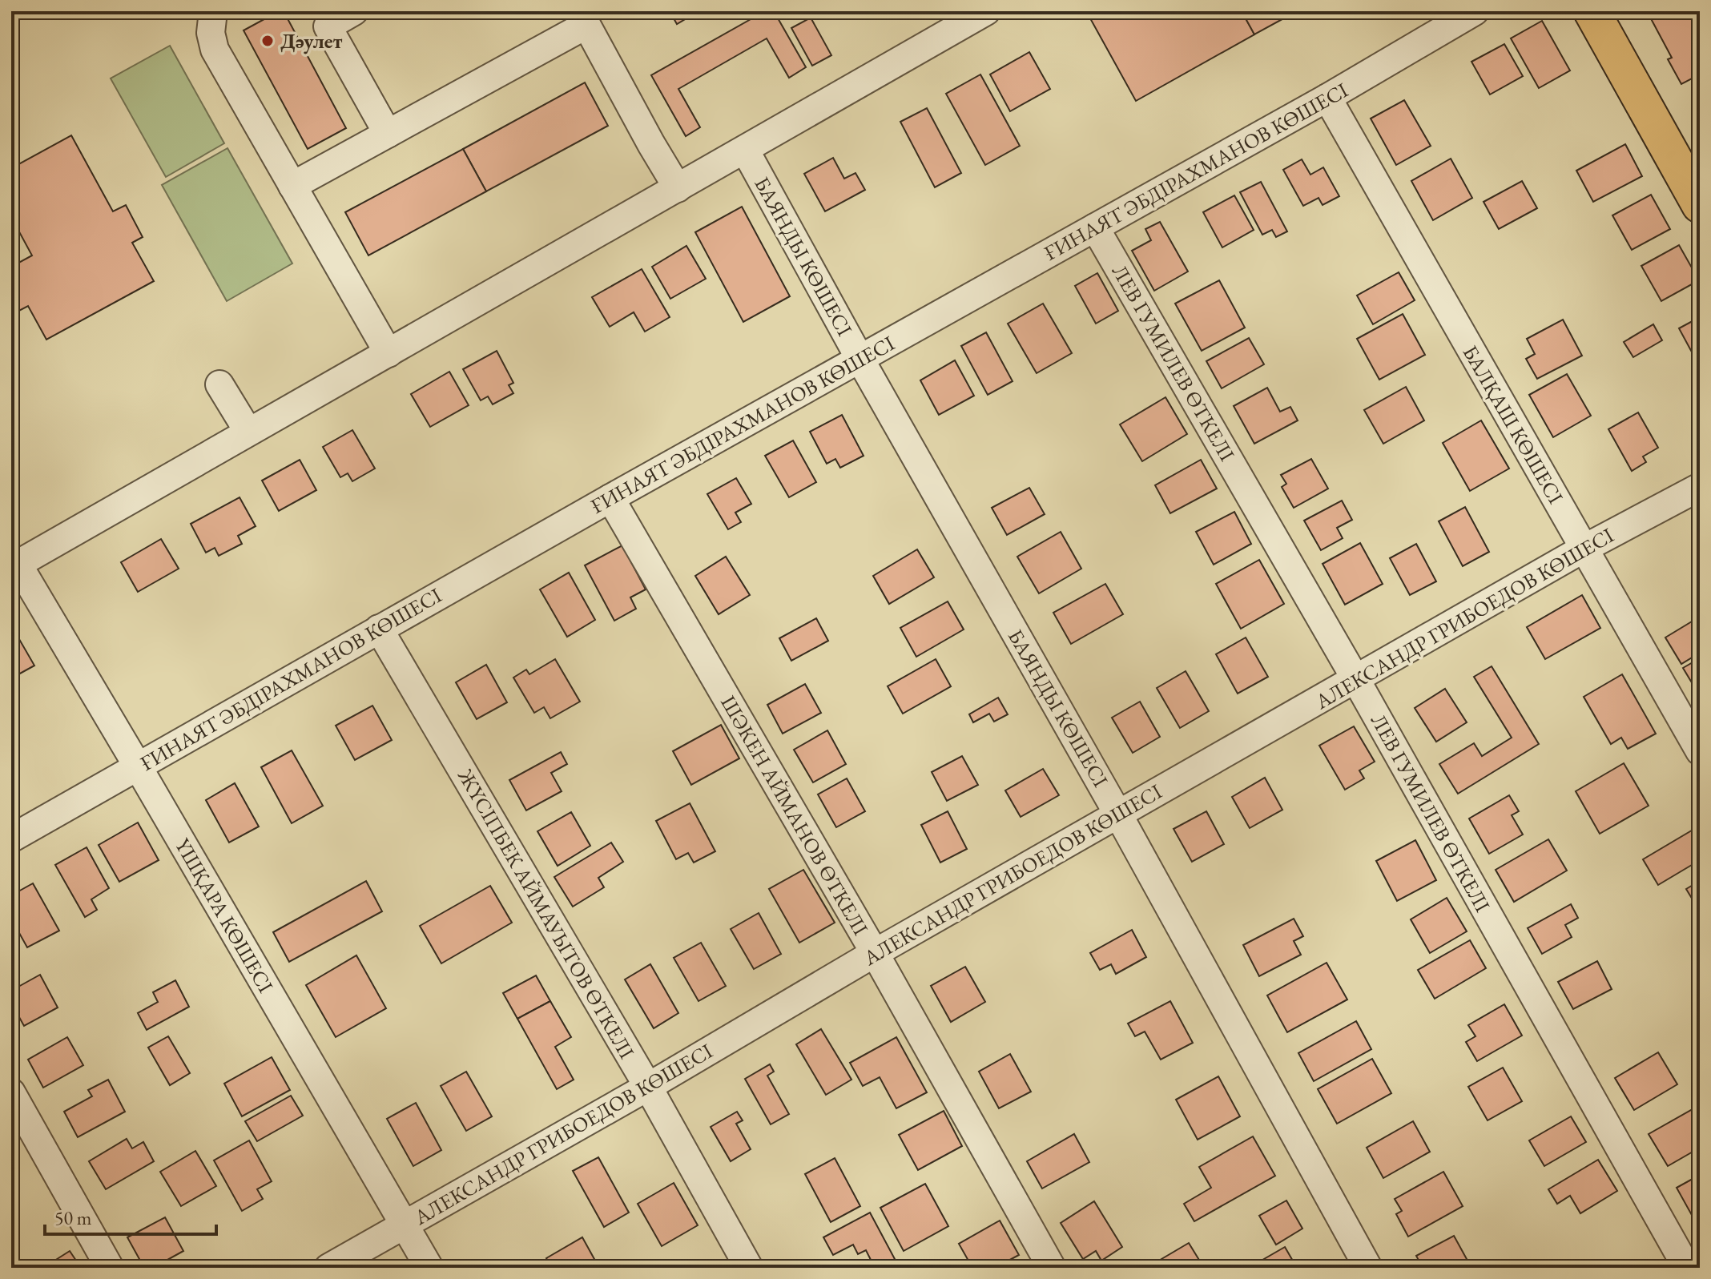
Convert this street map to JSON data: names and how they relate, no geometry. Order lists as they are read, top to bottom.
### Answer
{
  "streets": {
    "street": [
      "ҒИНАЯТ ӘБДІРАХМАНОВ КӨШЕСІ",
      "БАЯНДЫ КӨШЕСІ",
      "ЛЕВ ГУМИЛЕВ ӨТКЕЛІ",
      "БАЛҚАШ КӨШЕСІ",
      "АЛЕКСАНДР ГРИБОЕДОВ КӨШЕСІ",
      "ШӘКЕН АЙМАНОВ ӨТКЕЛІ",
      "ЖҮСІПБЕК АЙМАУЫТОВ ӨТКЕЛІ",
      "ҮШҚАРА КӨШЕСІ"
    ]
  },
  "crossings": [
    ["ҒИНАЯТ ӘБДІРАХМАНОВ КӨШЕСІ", "БАЯНДЫ КӨШЕСІ"],
    ["ҒИНАЯТ ӘБДІРАХМАНОВ КӨШЕСІ", "ЛЕВ ГУМИЛЕВ ӨТКЕЛІ"],
    ["ҒИНАЯТ ӘБДІРАХМАНОВ КӨШЕСІ", "БАЛҚАШ КӨШЕСІ"],
    ["ҒИНАЯТ ӘБДІРАХМАНОВ КӨШЕСІ", "ШӘКЕН АЙМАНОВ ӨТКЕЛІ"],
    ["ҒИНАЯТ ӘБДІРАХМАНОВ КӨШЕСІ", "ЖҮСІПБЕК АЙМАУЫТОВ ӨТКЕЛІ"],
    ["ҒИНАЯТ ӘБДІРАХМАНОВ КӨШЕСІ", "ҮШҚАРА КӨШЕСІ"],
    ["БАЯНДЫ КӨШЕСІ", "АЛЕКСАНДР ГРИБОЕДОВ КӨШЕСІ"],
    ["ЛЕВ ГУМИЛЕВ ӨТКЕЛІ", "АЛЕКСАНДР ГРИБОЕДОВ КӨШЕСІ"],
    ["БАЛҚАШ КӨШЕСІ", "АЛЕКСАНДР ГРИБОЕДОВ КӨШЕСІ"],
    ["АЛЕКСАНДР ГРИБОЕДОВ КӨШЕСІ", "ШӘКЕН АЙМАНОВ ӨТКЕЛІ"],
    ["АЛЕКСАНДР ГРИБОЕДОВ КӨШЕСІ", "ЖҮСІПБЕК АЙМАУЫТОВ ӨТКЕЛІ"],
    ["АЛЕКСАНДР ГРИБОЕДОВ КӨШЕСІ", "ҮШҚАРА КӨШЕСІ"]
  ],
  "places": ["Дәулет"],
  "scale_bar": "50 m"
}
